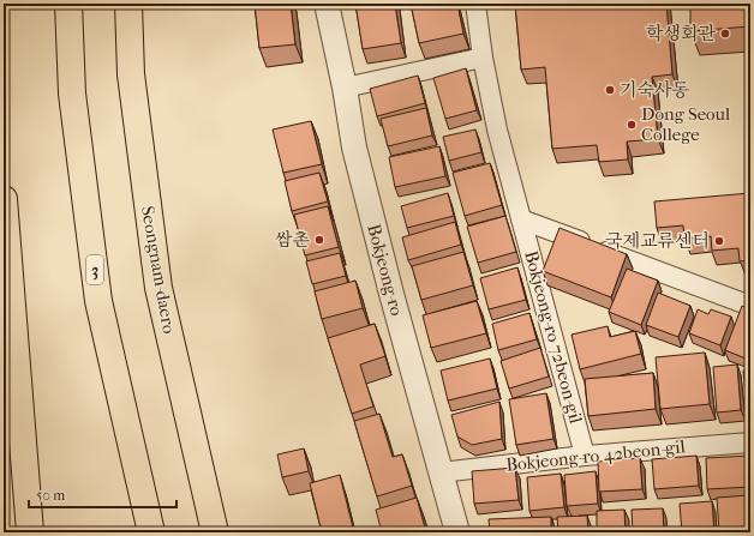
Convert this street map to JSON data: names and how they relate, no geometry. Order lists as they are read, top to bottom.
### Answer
{
  "streets": {
    "main road": ["3", "Seongnam-daero"],
    "street": ["Bokjeong-ro", "Bokjeong-ro 72beon-gil", "Bokjeong-ro 42beon-gil"]
  },
  "crossings": [
    ["Bokjeong-ro", "Bokjeong-ro 42beon-gil"],
    ["Bokjeong-ro 72beon-gil", "Bokjeong-ro 42beon-gil"]
  ],
  "places": [
    "학생회관",
    "기숙사동",
    "Dong Seoul College",
    "쌈촌",
    "국제교류센터"
  ],
  "scale_bar": "50 m"
}
